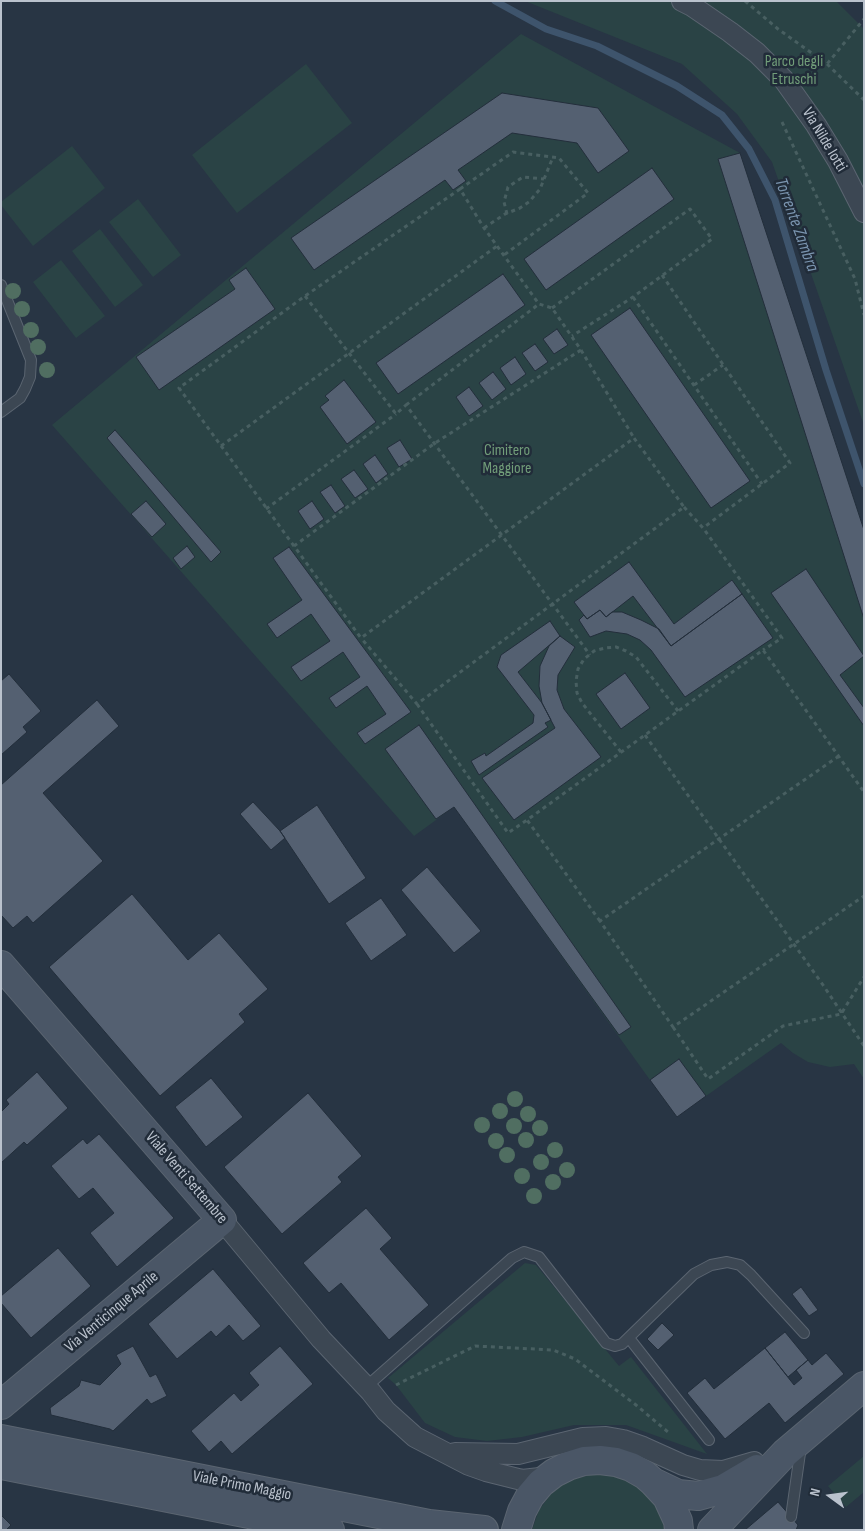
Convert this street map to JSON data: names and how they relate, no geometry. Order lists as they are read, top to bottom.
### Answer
{
  "streets": {
    "main road": ["Viale Venti Settembre", "Via Venticinque Aprile", "Viale Primo Maggio"],
    "street": ["Via Nilde Iotti"]
  },
  "crossings": [
    ["Viale Venti Settembre", "Via Venticinque Aprile"]
  ],
  "water": ["Torrente Zambra"],
  "parks": ["Parco degli Etruschi", "Cimitero Maggiore"],
  "north": "left"
}
